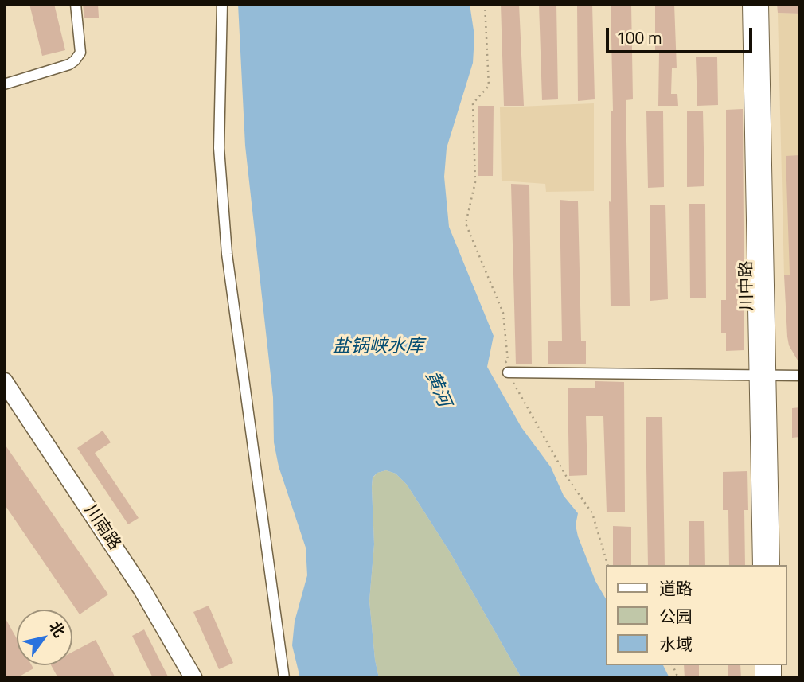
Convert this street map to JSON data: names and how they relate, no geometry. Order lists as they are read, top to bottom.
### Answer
{
  "streets": {
    "main road": ["川南路"],
    "street": ["川中路"]
  },
  "water": ["盐锅峡水库", "黄河"],
  "legend": ["道路", "公园", "水域"],
  "scale_bar": "100 m",
  "north": "top right"
}
